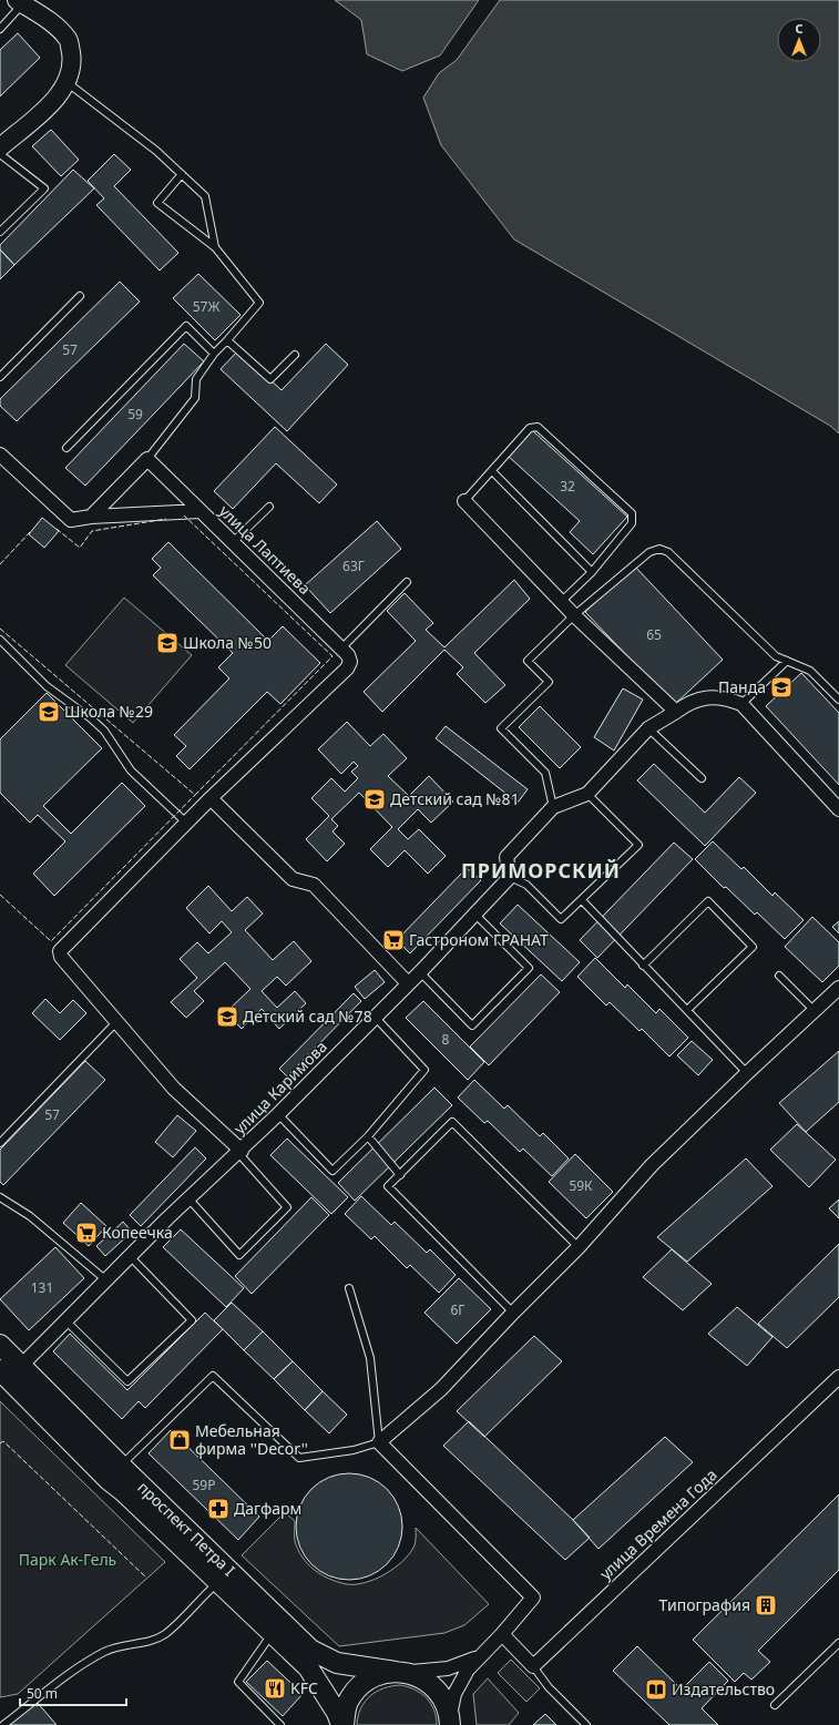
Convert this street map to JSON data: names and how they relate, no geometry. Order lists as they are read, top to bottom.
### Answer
{
  "streets": {
    "main road": ["проспект Петра I"],
    "street": ["улица Лаптиева", "улица Каримова", "улица Времена Года"]
  },
  "crossings": [
    ["улица Каримова", "проспект Петра I"]
  ],
  "districts": ["ПРИМОРСКИЙ"],
  "parks": ["Парк Ак-Гель"],
  "places": {
    "school or university": [
      "Школа №50",
      "Панда",
      "Школа №29",
      "Детский сад №81",
      "Детский сад №78"
    ],
    "supermarket": ["Гастроном ГРАНАТ", "Копеечка"],
    "shop": ["Мебельная фирма ''Decor''"],
    "pharmacy": ["Дагфарм"],
    "building": ["Типография"],
    "restaurant": ["KFC"],
    "library": ["Издательство"]
  },
  "house_numbers": [
    "57Ж",
    "57",
    "59",
    "32",
    "63Г",
    "65",
    "8",
    "57",
    "59К",
    "131",
    "6Г",
    "59Р"
  ],
  "scale_bar": "50 m",
  "north": "top"
}
